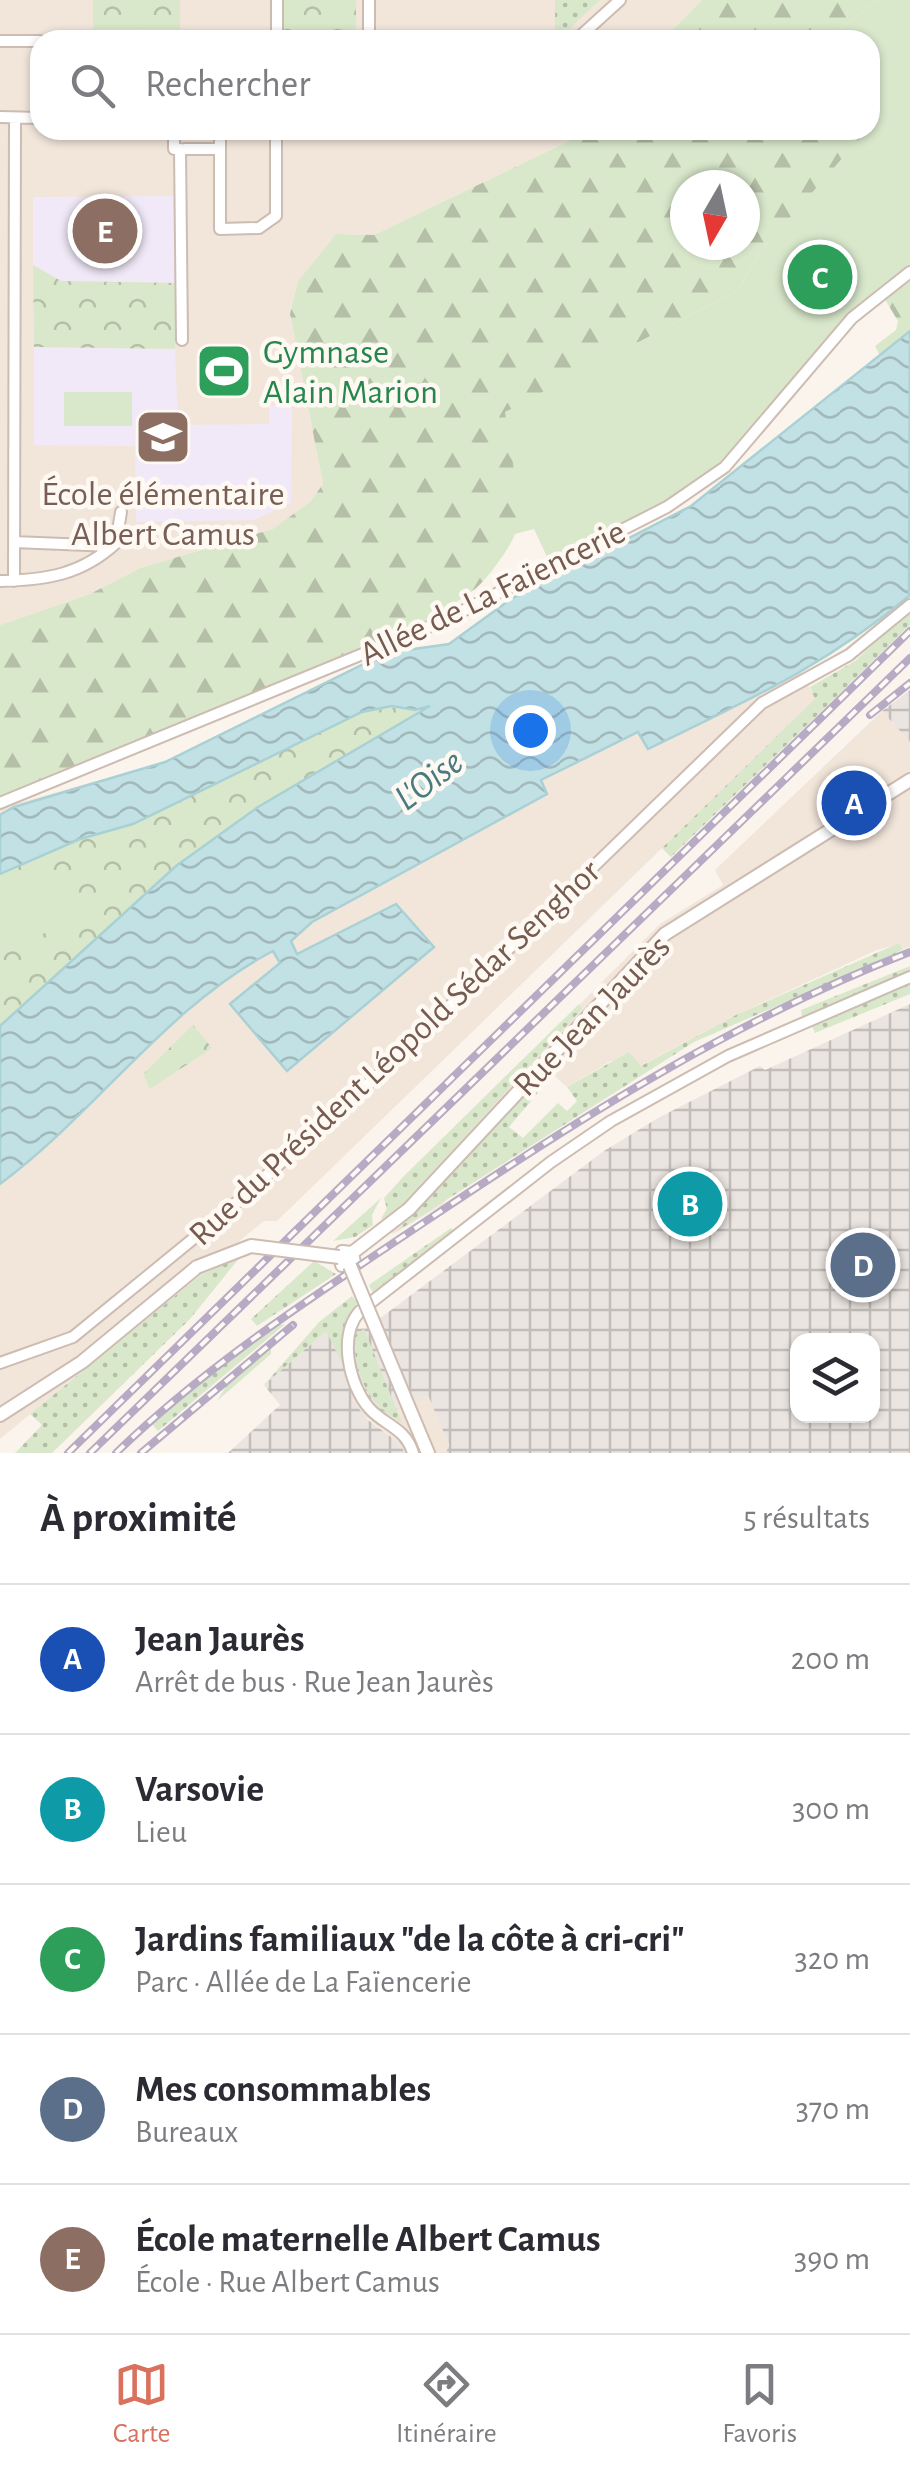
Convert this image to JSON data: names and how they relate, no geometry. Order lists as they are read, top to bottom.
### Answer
{
  "streets": {
    "street": ["Allée de La Faïencerie", "Rue Jean Jaurès", "Rue du Président Léopold Sédar Senghor"]
  },
  "water": ["L'Oise"],
  "places": {
    "sports": ["Gymnase Alain Marion"],
    "school or university": ["École élémentaire Albert Camus"]
  },
  "north": "bottom",
  "page": {
    "search": "Rechercher",
    "pins": [
      "E",
      "C",
      "A",
      "B",
      "D"
    ],
    "heading": ["À proximité", "5 résultats"],
    "list": [
      {
        "mark": "A",
        "name": "Jean Jaurès",
        "note": "Arrêt de bus · Rue Jean Jaurès",
        "value": "200 m"
      },
      {
        "mark": "B",
        "name": "Varsovie",
        "note": "Lieu",
        "value": "300 m"
      },
      {
        "mark": "C",
        "name": "Jardins familiaux \"de la côte à cri-cri\"",
        "note": "Parc · Allée de La Faïencerie",
        "value": "320 m"
      },
      {
        "mark": "D",
        "name": "Mes consommables",
        "note": "Bureaux",
        "value": "370 m"
      },
      {
        "mark": "E",
        "name": "École maternelle Albert Camus",
        "note": "École · Rue Albert Camus",
        "value": "390 m"
      }
    ],
    "nav": ["Carte", "Itinéraire", "Favoris"]
  }
}
